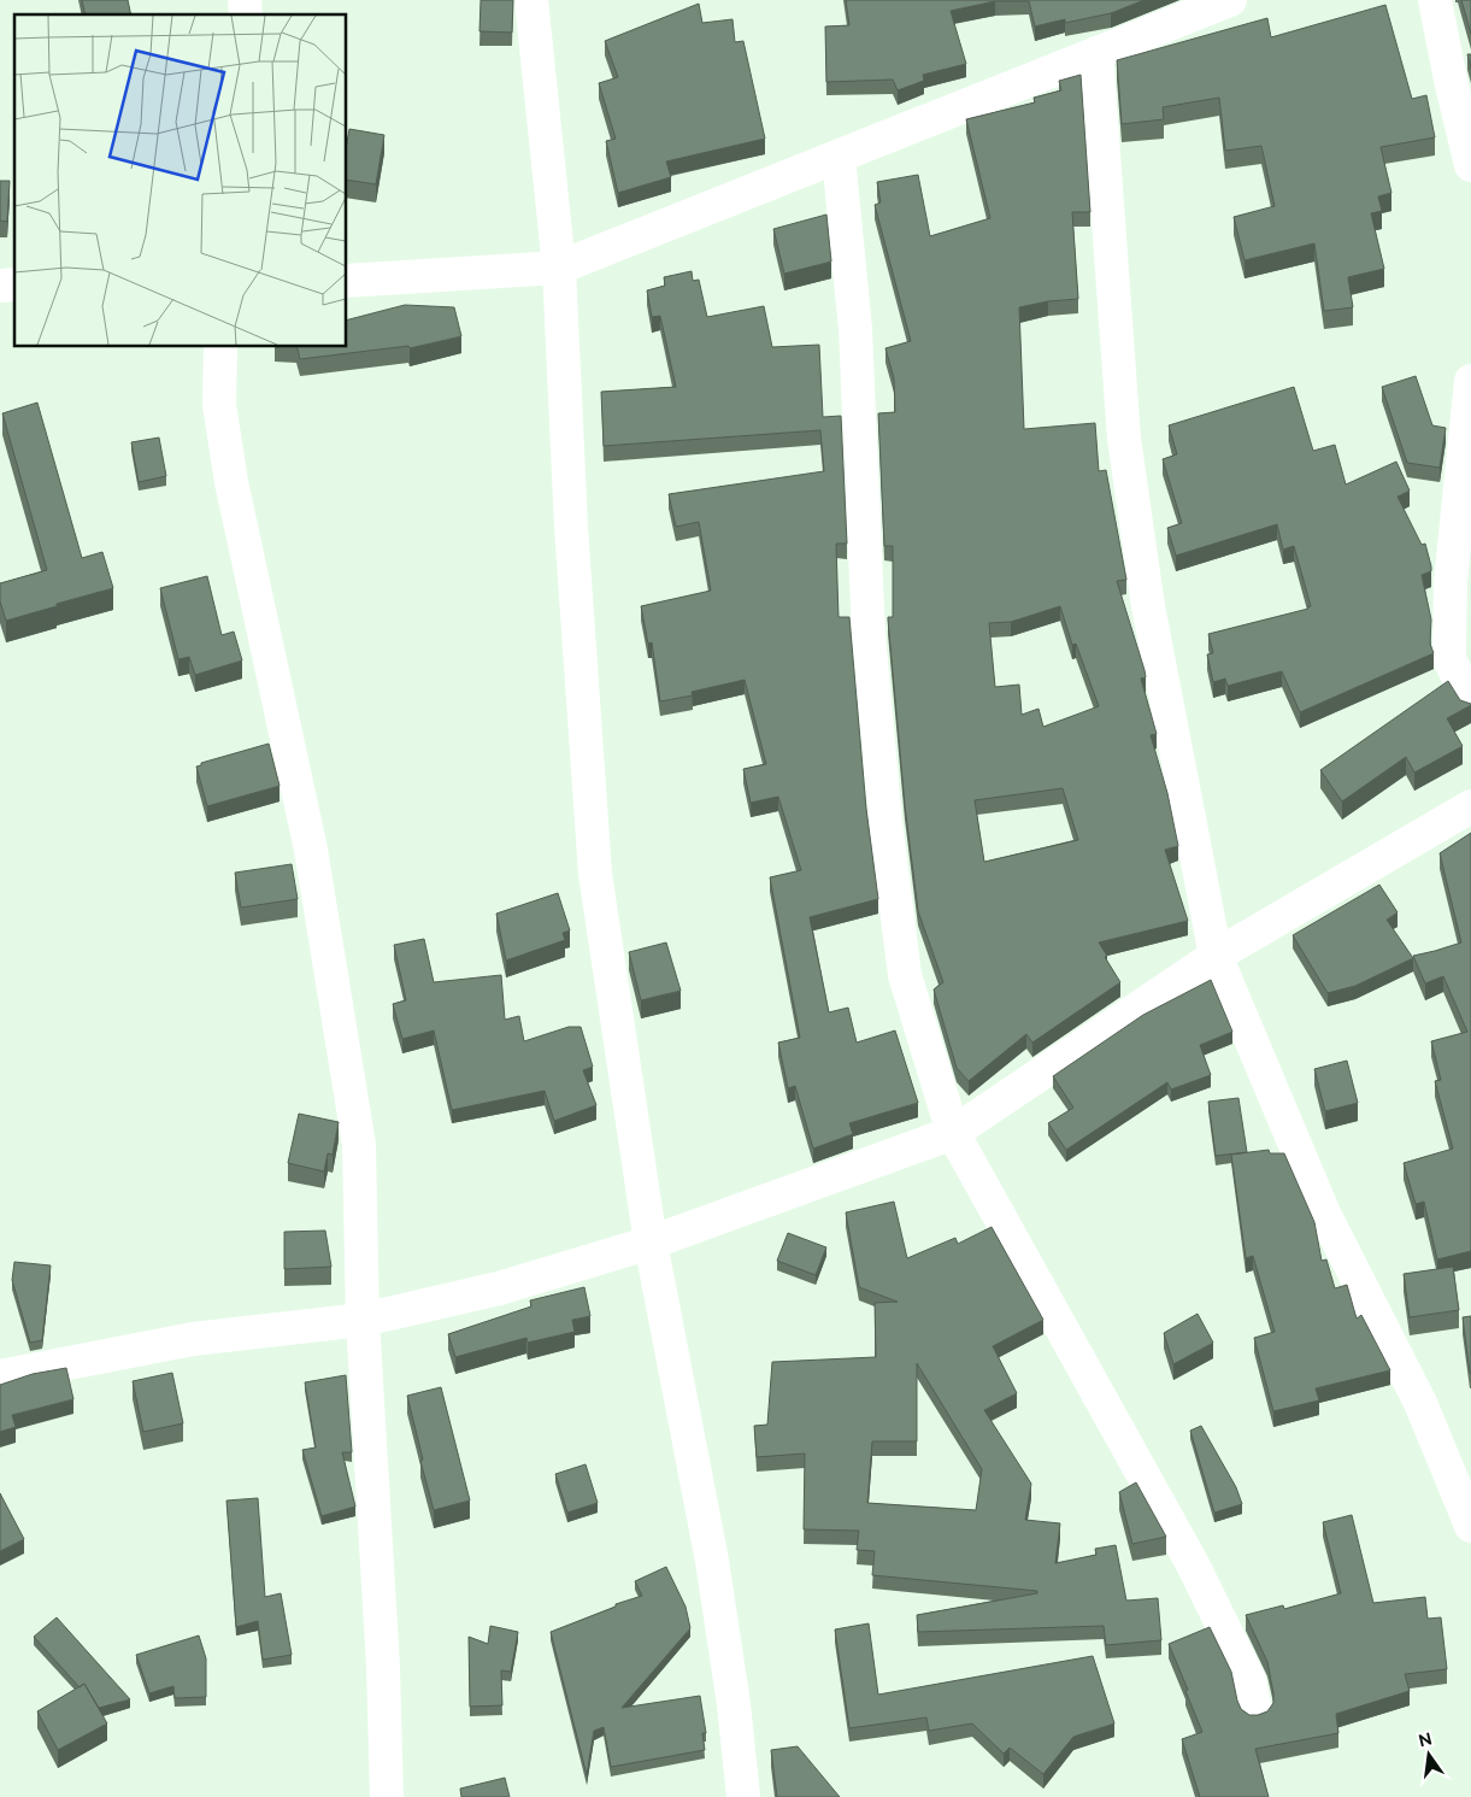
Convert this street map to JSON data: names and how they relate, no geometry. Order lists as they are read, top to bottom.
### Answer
{
  "north": "top"
}
